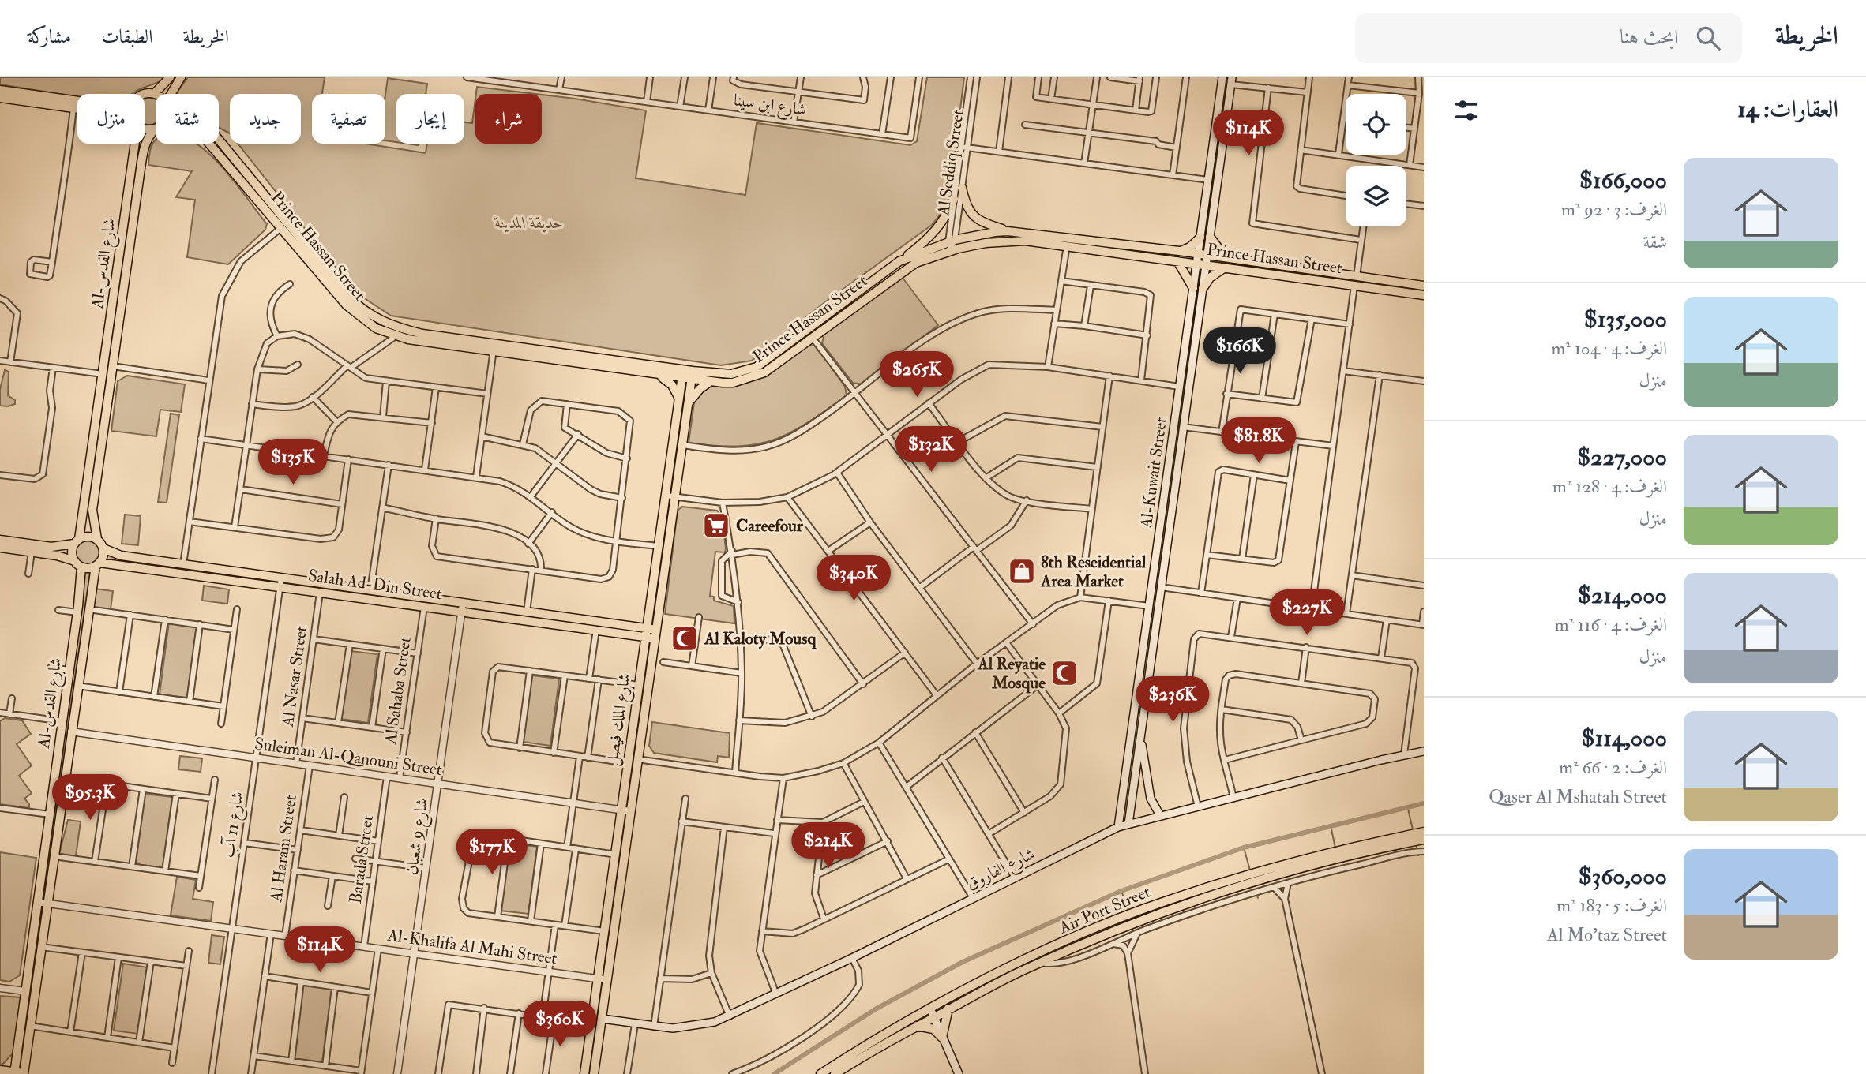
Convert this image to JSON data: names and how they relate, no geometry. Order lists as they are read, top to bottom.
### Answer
{
  "streets": {
    "main road": [
      "Prince Hassan Street",
      "Al-شارع القدس",
      "Al-Kuwait Street",
      "Salah Ad-Din Street",
      "شارع الملك فيصل",
      "شارع الفاروق",
      "Air Port Street"
    ],
    "street": [
      "شارع ابن سينا",
      "Al Seddiq Street",
      "Al Nasar Street",
      "Al Sahaba Street",
      "Suleiman Al-Qanouni Street",
      "شارع 11 آب",
      "شارع 9 شعبان",
      "Al Haram Street",
      "Barada Street",
      "Al-Khalifa Al Mahi Street"
    ]
  },
  "crossings": [
    ["Al Seddiq Street", "Prince Hassan Street"],
    ["Prince Hassan Street", "Al-Kuwait Street"],
    ["Prince Hassan Street", "شارع الملك فيصل"],
    ["Al-شارع القدس", "Salah Ad-Din Street"],
    ["Al-شارع القدس", "Suleiman Al-Qanouni Street"],
    ["Al-شارع القدس", "Al-Khalifa Al Mahi Street"],
    ["Al-Kuwait Street", "شارع الفاروق"],
    ["Salah Ad-Din Street", "Al Nasar Street"],
    ["Salah Ad-Din Street", "Al Sahaba Street"],
    ["Salah Ad-Din Street", "شارع الملك فيصل"],
    ["Salah Ad-Din Street", "شارع 11 آب"],
    ["Salah Ad-Din Street", "شارع 9 شعبان"],
    ["Al Nasar Street", "Suleiman Al-Qanouni Street"],
    ["Al Sahaba Street", "Suleiman Al-Qanouni Street"],
    ["شارع الملك فيصل", "Suleiman Al-Qanouni Street"],
    ["شارع الملك فيصل", "شارع الفاروق"],
    ["شارع الملك فيصل", "Al-Khalifa Al Mahi Street"],
    ["Suleiman Al-Qanouni Street", "شارع 11 آب"],
    ["Suleiman Al-Qanouni Street", "شارع 9 شعبان"],
    ["Suleiman Al-Qanouni Street", "Al Haram Street"],
    ["Suleiman Al-Qanouni Street", "Barada Street"],
    ["شارع 11 آب", "Al-Khalifa Al Mahi Street"],
    ["شارع 9 شعبان", "Al-Khalifa Al Mahi Street"],
    ["Al Haram Street", "Al-Khalifa Al Mahi Street"],
    ["Barada Street", "Al-Khalifa Al Mahi Street"]
  ],
  "parks": ["حديقة المدينة"],
  "places": {
    "supermarket": ["Careefour"],
    "shop": ["8th Reseidential Area Market"],
    "mosque": ["Al Kaloty Mousq", "Al Reyatie Mosque"]
  },
  "page": {
    "header": "الخريطة",
    "search": "ابحث هنا",
    "nav": ["الخريطة", "الطبقات", "مشاركة"],
    "heading": "العقارات: 14",
    "chip": [
      "شراء",
      "إيجار",
      "تصفية",
      "جديد",
      "شقة",
      "منزل"
    ],
    "price": [
      "$114K",
      "$166K",
      "$265K",
      "$81.8K",
      "$132K",
      "$135K",
      "$340K",
      "$227K",
      "$236K",
      "$95.3K",
      "$214K",
      "$177K",
      "$114K",
      "$360K"
    ],
    "list": [
      {
        "name": "$166,000",
        "note": "الغرف: 3 · 92 m² · شقة"
      },
      {
        "name": "$135,000",
        "note": "الغرف: 4 · 104 m² · منزل"
      },
      {
        "name": "$227,000",
        "note": "الغرف: 4 · 128 m² · منزل"
      },
      {
        "name": "$214,000",
        "note": "الغرف: 4 · 116 m² · منزل"
      },
      {
        "name": "$114,000",
        "note": "الغرف: 2 · 66 m² · Qaser Al Mshatah Street"
      },
      {
        "name": "$360,000",
        "note": "الغرف: 5 · 183 m² · Al Mo'taz Street"
      }
    ]
  }
}
